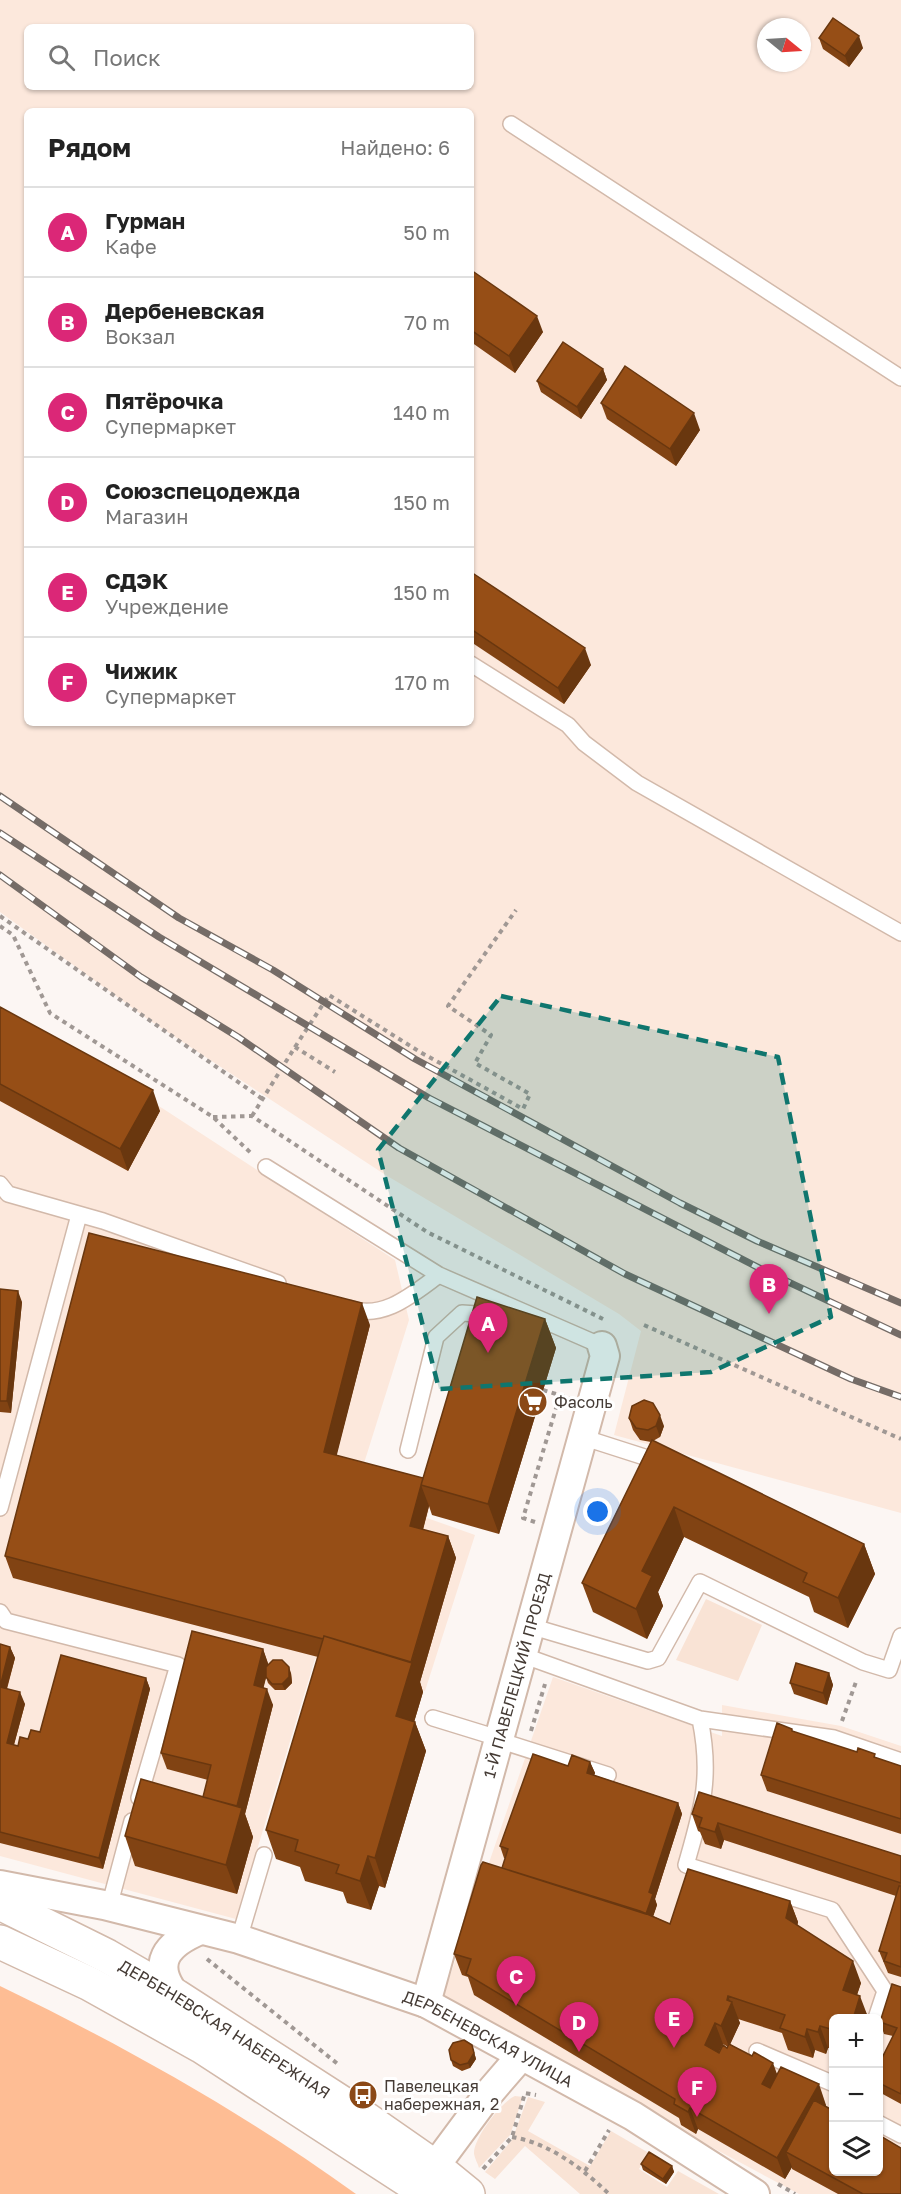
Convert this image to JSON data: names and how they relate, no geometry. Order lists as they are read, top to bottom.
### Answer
{
  "streets": {
    "main road": ["ДЕРБЕНЕВСКАЯ НАБЕРЕЖНАЯ"],
    "street": ["1-Й ПАВЕЛЕЦКИЙ ПРОЕЗД", "ДЕРБЕНЕВСКАЯ УЛИЦА"]
  },
  "crossings": [
    ["1-Й ПАВЕЛЕЦКИЙ ПРОЕЗД", "ДЕРБЕНЕВСКАЯ УЛИЦА"]
  ],
  "places": {
    "supermarket": ["Фасоль"],
    "bus stop": ["Павелецкая набережная, 2"]
  },
  "north": "right",
  "page": {
    "search": "Поиск",
    "heading": ["Рядом", "Найдено: 6"],
    "list": [
      {
        "mark": "A",
        "name": "Гурман",
        "note": "Кафе",
        "value": "50 m"
      },
      {
        "mark": "B",
        "name": "Дербеневская",
        "note": "Вокзал",
        "value": "70 m"
      },
      {
        "mark": "C",
        "name": "Пятёрочка",
        "note": "Супермаркет",
        "value": "140 m"
      },
      {
        "mark": "D",
        "name": "Союзспецодежда",
        "note": "Магазин",
        "value": "150 m"
      },
      {
        "mark": "E",
        "name": "СДЭК",
        "note": "Учреждение",
        "value": "150 m"
      },
      {
        "mark": "F",
        "name": "Чижик",
        "note": "Супермаркет",
        "value": "170 m"
      }
    ],
    "pins": [
      "B",
      "A",
      "C",
      "E",
      "D",
      "F"
    ],
    "map_buttons": ["+", "−"]
  }
}
